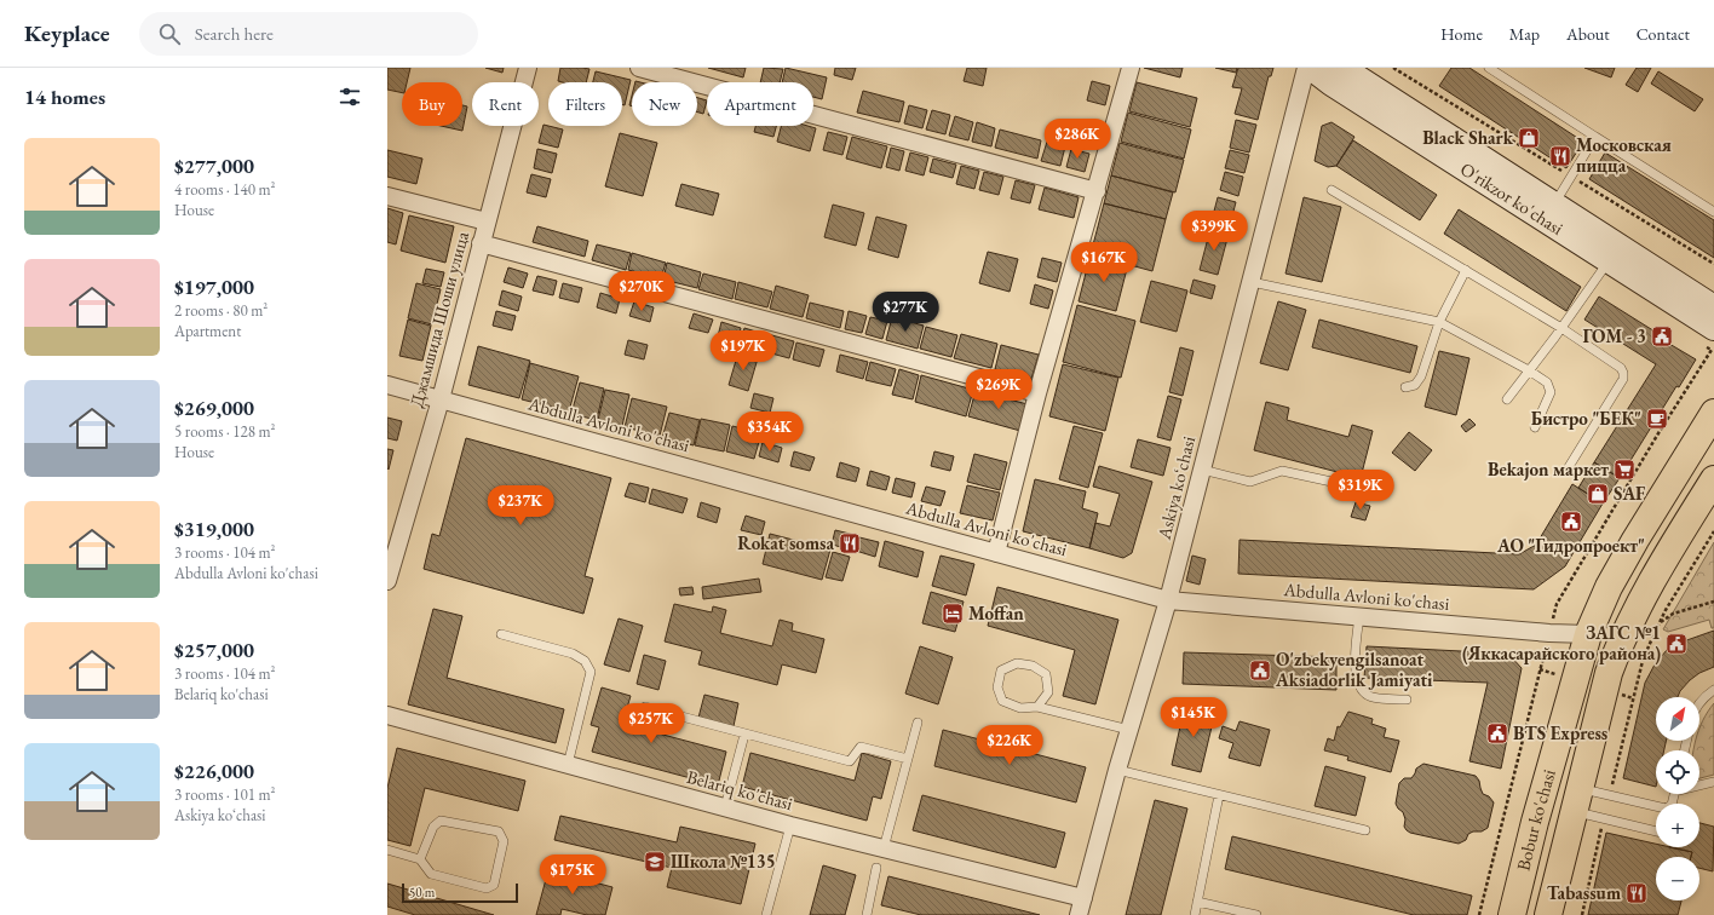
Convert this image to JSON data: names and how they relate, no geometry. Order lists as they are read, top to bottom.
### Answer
{
  "streets": {
    "main road": ["O'rikzor ko'chasi", "Bobur ko'chasi"],
    "street": [
      "Джамшида Шоши улица",
      "Abdulla Avloni ko'chasi",
      "Askiya koʻchasi",
      "Belariq ko'chasi"
    ]
  },
  "crossings": [
    ["Джамшида Шоши улица", "Abdulla Avloni ko'chasi"],
    ["Abdulla Avloni ko'chasi", "Askiya koʻchasi"],
    ["Abdulla Avloni ko'chasi", "Bobur ko'chasi"],
    ["Askiya koʻchasi", "Belariq ko'chasi"]
  ],
  "places": {
    "shop": ["Black Shark", "SAF"],
    "restaurant": ["Московская пицца", "Rokat somsa", "Tabassum"],
    "public building": [
      "ГОМ - 3",
      "АО \"Гидропроект\"",
      "ЗАГС №1 (Яккасарайского района)",
      "O'zbekyengilsanoat Aksiadorlik Jamiyati",
      "BTS Express"
    ],
    "cafe": ["Бистро \"БЕК\""],
    "supermarket": ["Bekajon маркет"],
    "hotel": ["Moffan"],
    "school or university": ["Школа №135"]
  },
  "scale_bar": "50 m",
  "north": "top right",
  "page": {
    "header": "Keyplace",
    "search": "Search here",
    "nav": [
      "Home",
      "Map",
      "About",
      "Contact"
    ],
    "heading": "14 homes",
    "chip": [
      "Buy",
      "Rent",
      "Filters",
      "New",
      "Apartment"
    ],
    "price": [
      "$286K",
      "$399K",
      "$167K",
      "$270K",
      "$277K",
      "$197K",
      "$269K",
      "$354K",
      "$319K",
      "$237K",
      "$145K",
      "$257K",
      "$226K",
      "$175K"
    ],
    "list": [
      {
        "name": "$277,000",
        "note": "4 rooms · 140 m² · House"
      },
      {
        "name": "$197,000",
        "note": "2 rooms · 80 m² · Apartment"
      },
      {
        "name": "$269,000",
        "note": "5 rooms · 128 m² · House"
      },
      {
        "name": "$319,000",
        "note": "3 rooms · 104 m² · Abdulla Avloni ko'chasi"
      },
      {
        "name": "$257,000",
        "note": "3 rooms · 104 m² · Belariq ko'chasi"
      },
      {
        "name": "$226,000",
        "note": "3 rooms · 101 m² · Askiya koʻchasi"
      }
    ],
    "map_buttons": ["+", "−"],
    "scale": "50 m"
  }
}
